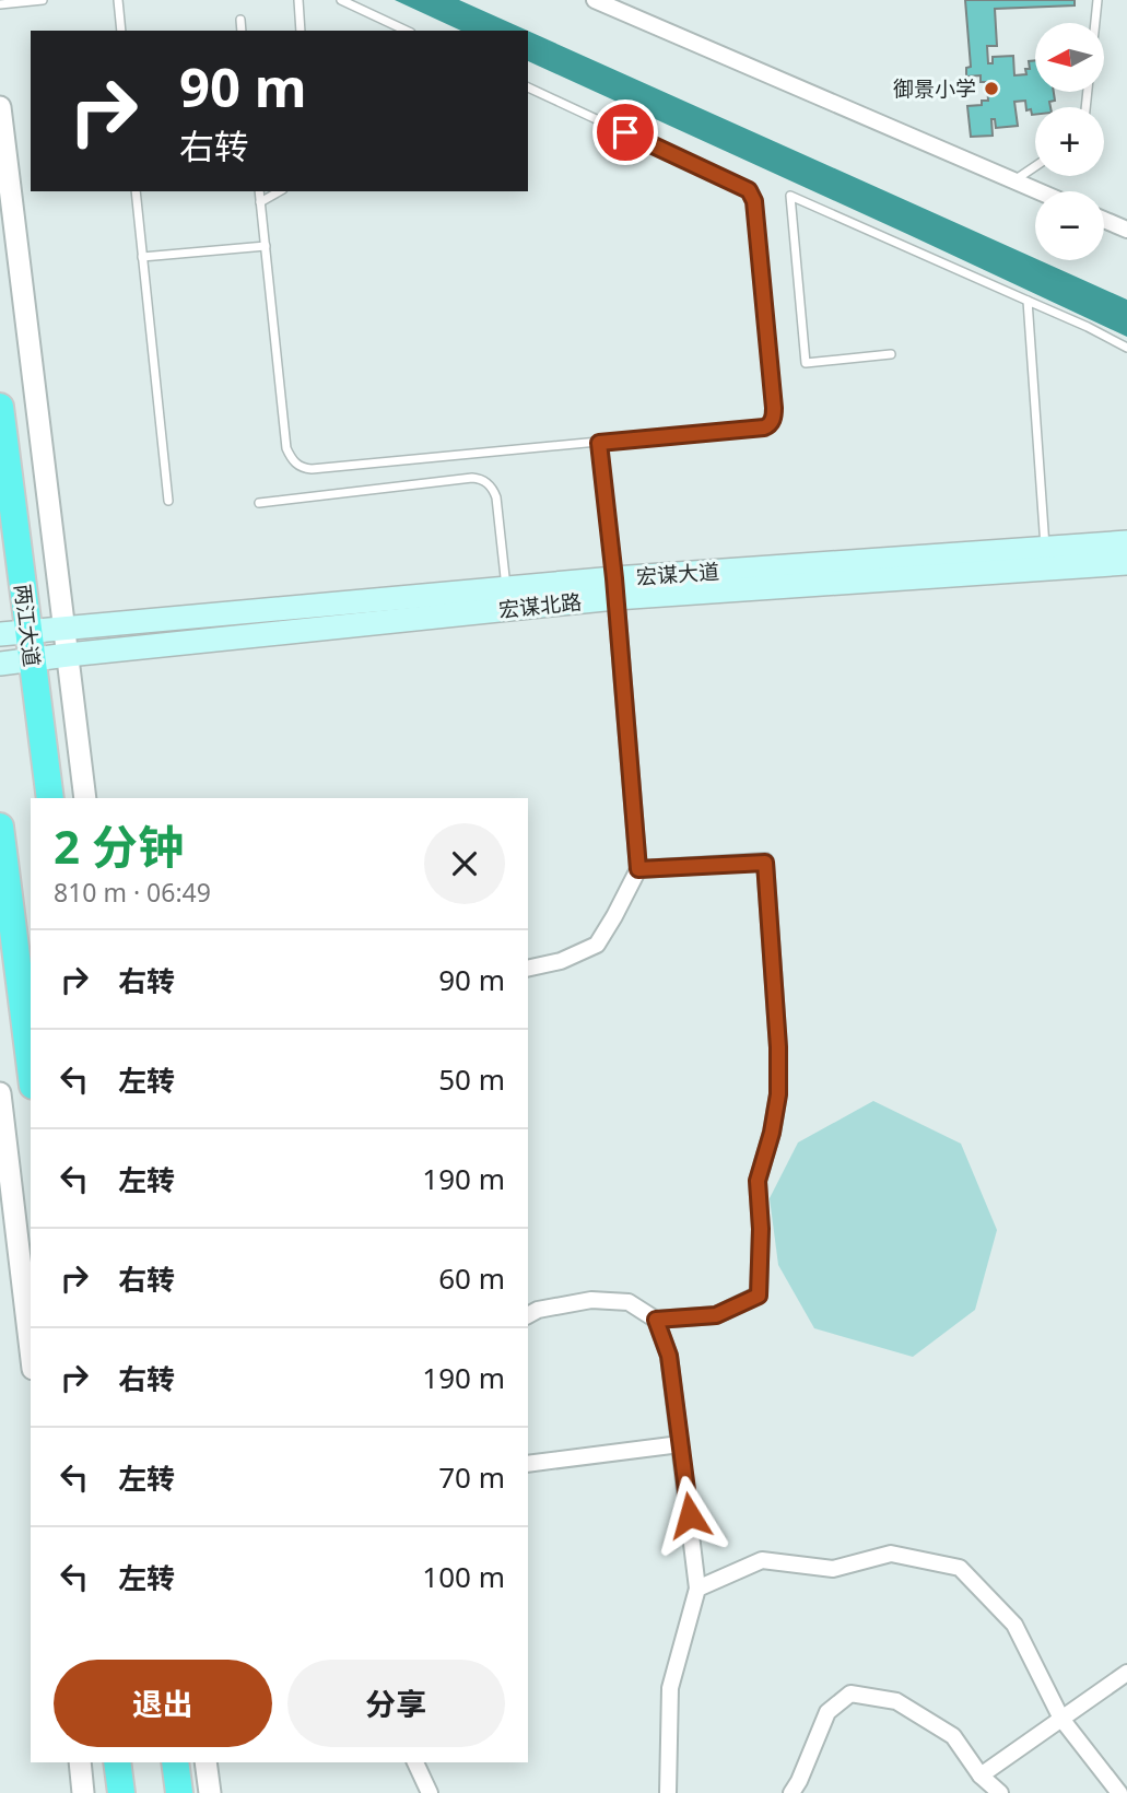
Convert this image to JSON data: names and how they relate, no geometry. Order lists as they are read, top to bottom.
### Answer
{
  "streets": {
    "highway": ["两江大道"],
    "main road": ["宏谋大道", "宏谋北路"]
  },
  "crossings": [
    ["宏谋大道", "宏谋北路"],
    ["宏谋大道", "两江大道"],
    ["宏谋北路", "两江大道"]
  ],
  "places": ["御景小学"],
  "north": "left",
  "page": {
    "map_buttons": ["+", "−"],
    "turn": ["90 m", "右转"],
    "heading": ["2 分钟", "810 m · 06:49"],
    "list": [
      {
        "name": "右转",
        "value": "90 m"
      },
      {
        "name": "左转",
        "value": "50 m"
      },
      {
        "name": "左转",
        "value": "190 m"
      },
      {
        "name": "右转",
        "value": "60 m"
      },
      {
        "name": "右转",
        "value": "190 m"
      },
      {
        "name": "左转",
        "value": "70 m"
      },
      {
        "name": "左转",
        "value": "100 m"
      }
    ],
    "buttons": ["退出", "分享"]
  }
}
